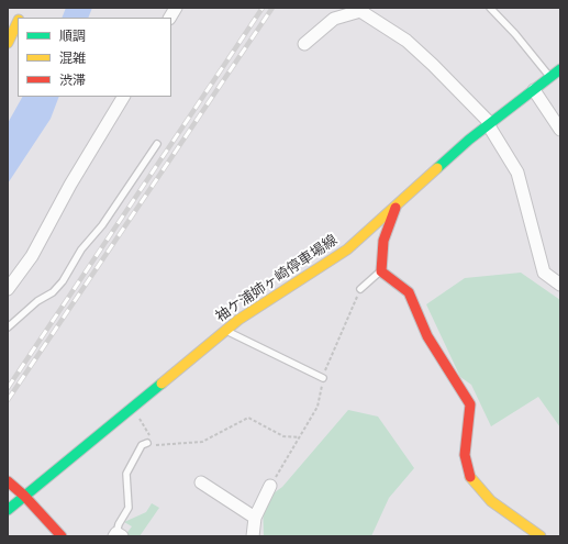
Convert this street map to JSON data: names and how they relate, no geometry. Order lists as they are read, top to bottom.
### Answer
{
  "streets": {
    "main road": ["袖ケ浦姉ヶ崎停車場線"]
  },
  "legend": ["順調", "混雑", "渋滞"]
}
